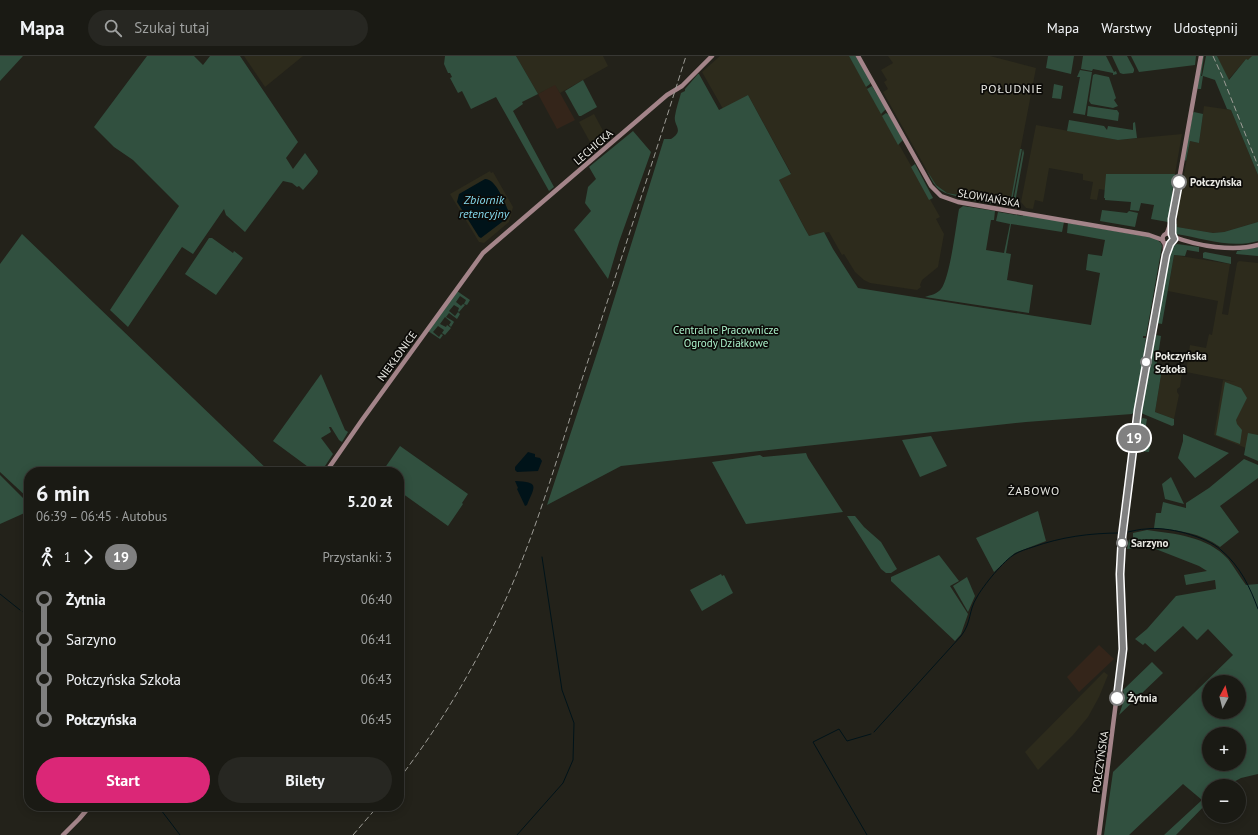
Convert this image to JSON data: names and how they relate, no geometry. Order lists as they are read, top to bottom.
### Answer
{
  "streets": {
    "main road": [
      "LECHICKA",
      "SŁOWIAŃSKA",
      "NIEKŁONICE",
      "POŁCZYŃSKA"
    ]
  },
  "crossings": [
    ["LECHICKA", "NIEKŁONICE"],
    ["SŁOWIAŃSKA", "POŁCZYŃSKA"]
  ],
  "districts": ["POŁUDNIE", "ŻABOWO"],
  "water": ["Zbiornik retencyjny"],
  "parks": ["Centralne Pracownicze Ogrody Działkowe"],
  "places": [
    "Połczyńska",
    "Połczyńska Szkoła",
    "Sarzyno",
    "Żytnia"
  ],
  "lines": ["bus line 19"],
  "north": "top",
  "page": {
    "header": "Mapa",
    "search": "Szukaj tutaj",
    "nav": ["Mapa", "Warstwy", "Udostępnij"],
    "on_map": "19",
    "heading": ["6 min", "06:39 – 06:45 · Autobus", "5.20 zł"],
    "legs": ["1", "19", "Przystanki: 3"],
    "list": [
      {
        "name": "Żytnia",
        "value": "06:40"
      },
      {
        "name": "Sarzyno",
        "value": "06:41"
      },
      {
        "name": "Połczyńska Szkoła",
        "value": "06:43"
      },
      {
        "name": "Połczyńska",
        "value": "06:45"
      }
    ],
    "map_buttons": ["+", "−"],
    "buttons": ["Start", "Bilety"]
  }
}
